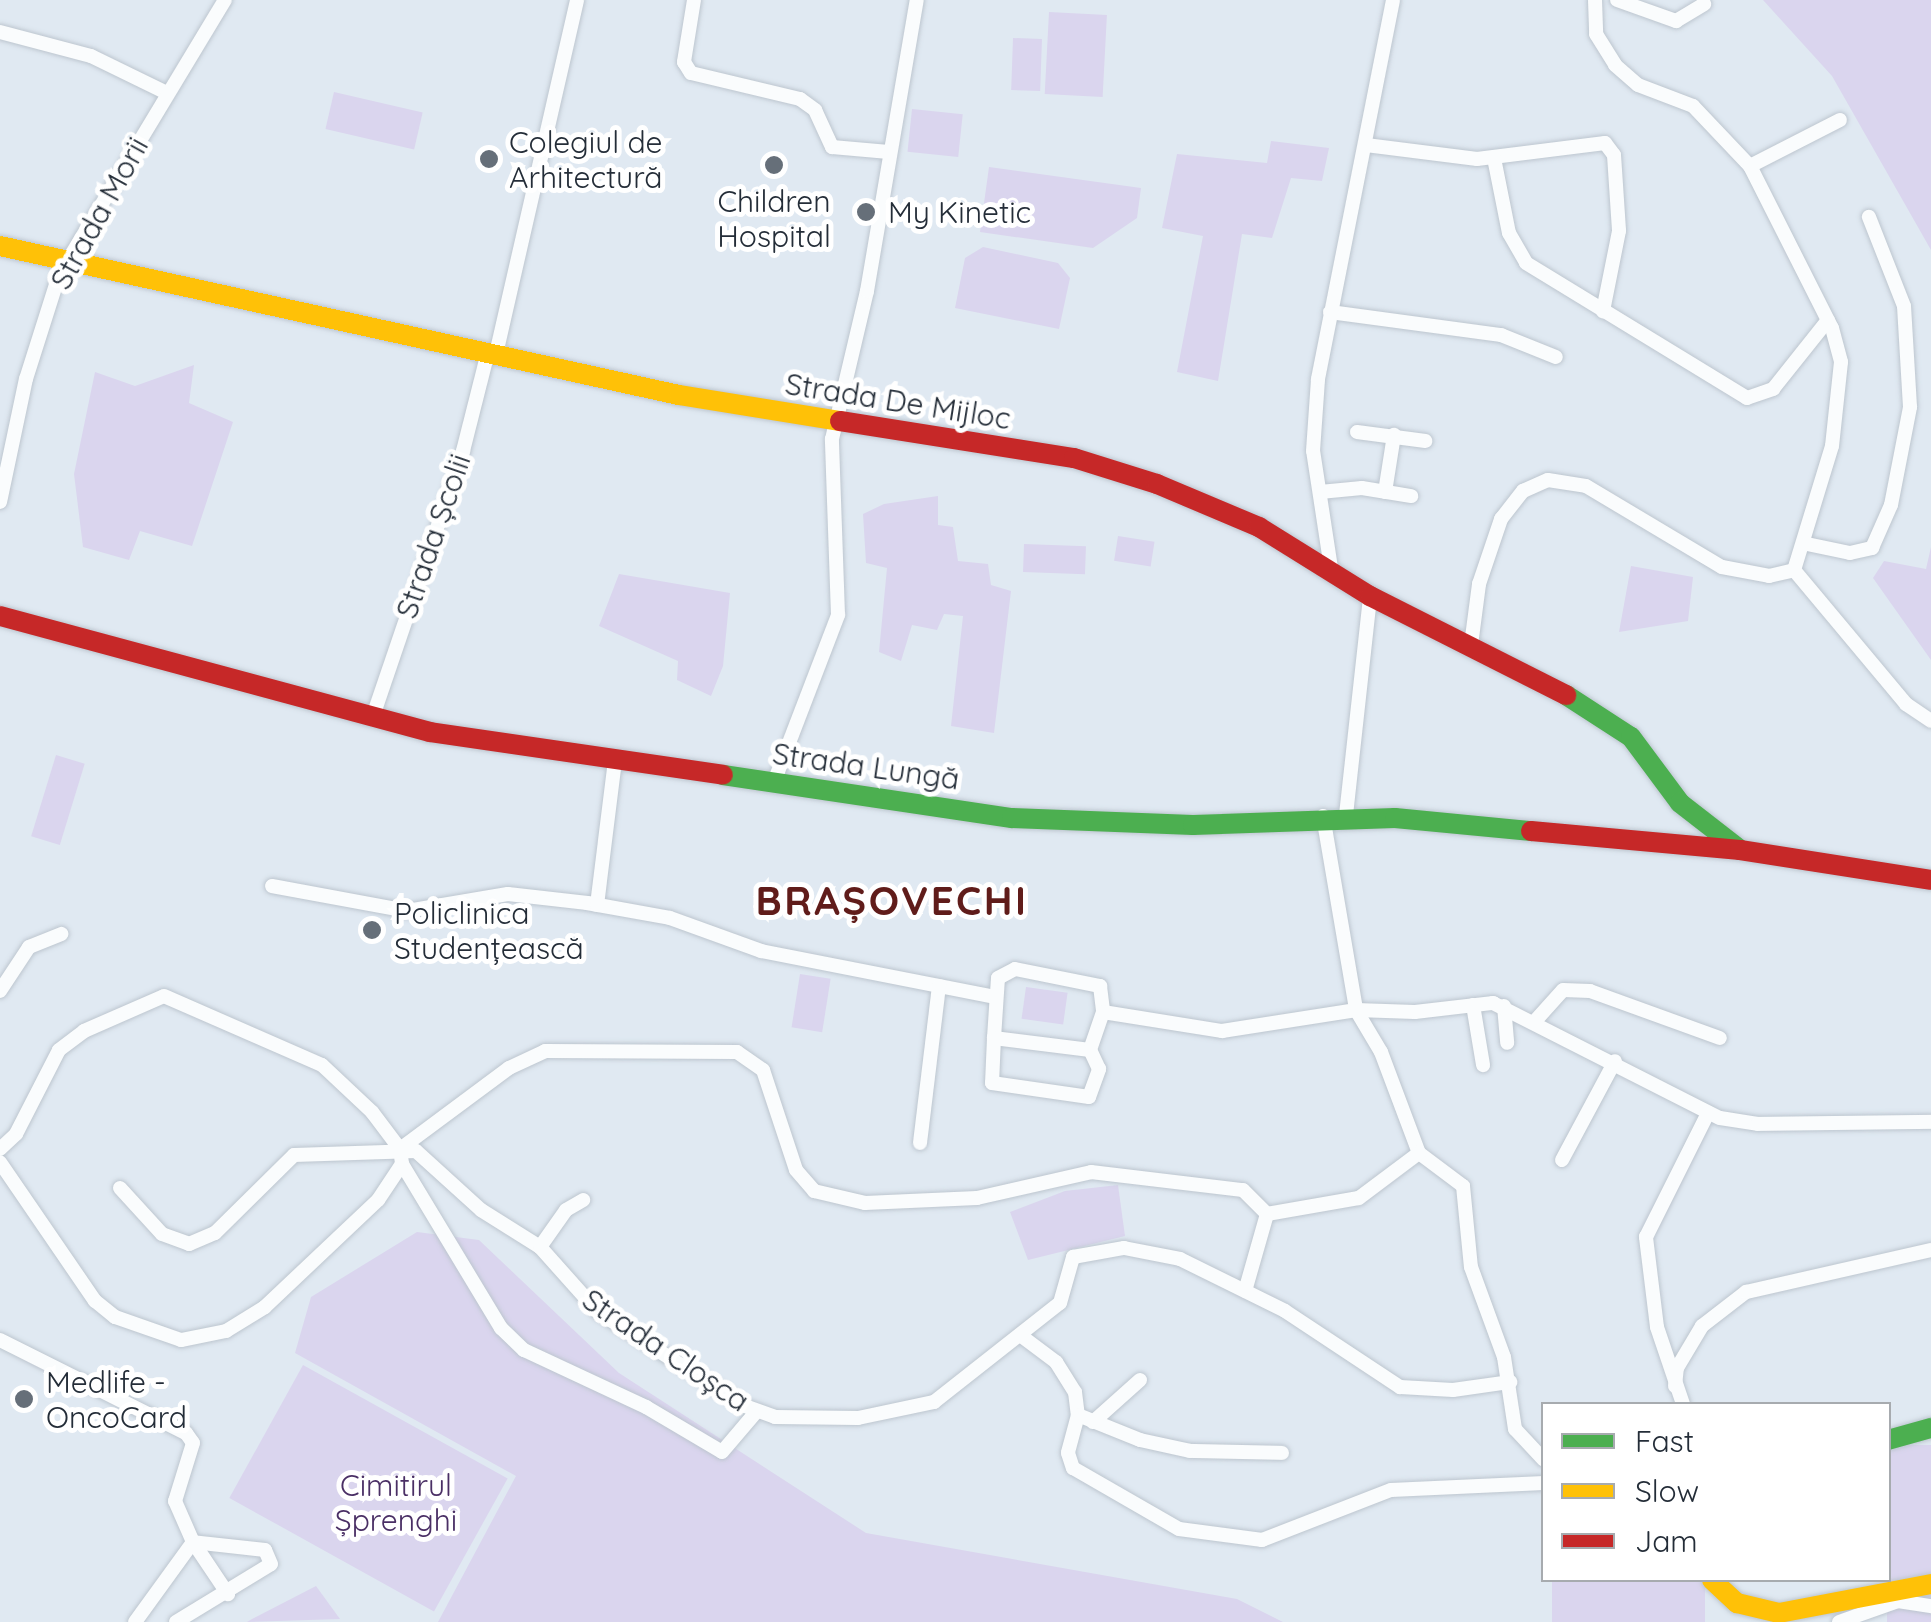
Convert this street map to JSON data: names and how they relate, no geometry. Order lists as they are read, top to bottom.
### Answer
{
  "streets": {
    "main road": ["Strada De Mijloc", "Strada Lungă"],
    "street": ["Strada Morii", "Strada Școlii", "Strada Cloșca"]
  },
  "crossings": [
    ["Strada Morii", "Strada De Mijloc"],
    ["Strada De Mijloc", "Strada Școlii"],
    ["Strada De Mijloc", "Strada Lungă"],
    ["Strada Școlii", "Strada Lungă"]
  ],
  "districts": ["BRAȘOVECHI"],
  "parks": ["Cimitirul Șprenghi"],
  "places": [
    "Colegiul de Arhitectură",
    "Children Hospital",
    "My Kinetic",
    "Policlinica Studențească",
    "Medlife - OncoCard"
  ],
  "legend": ["Fast", "Slow", "Jam"]
}
